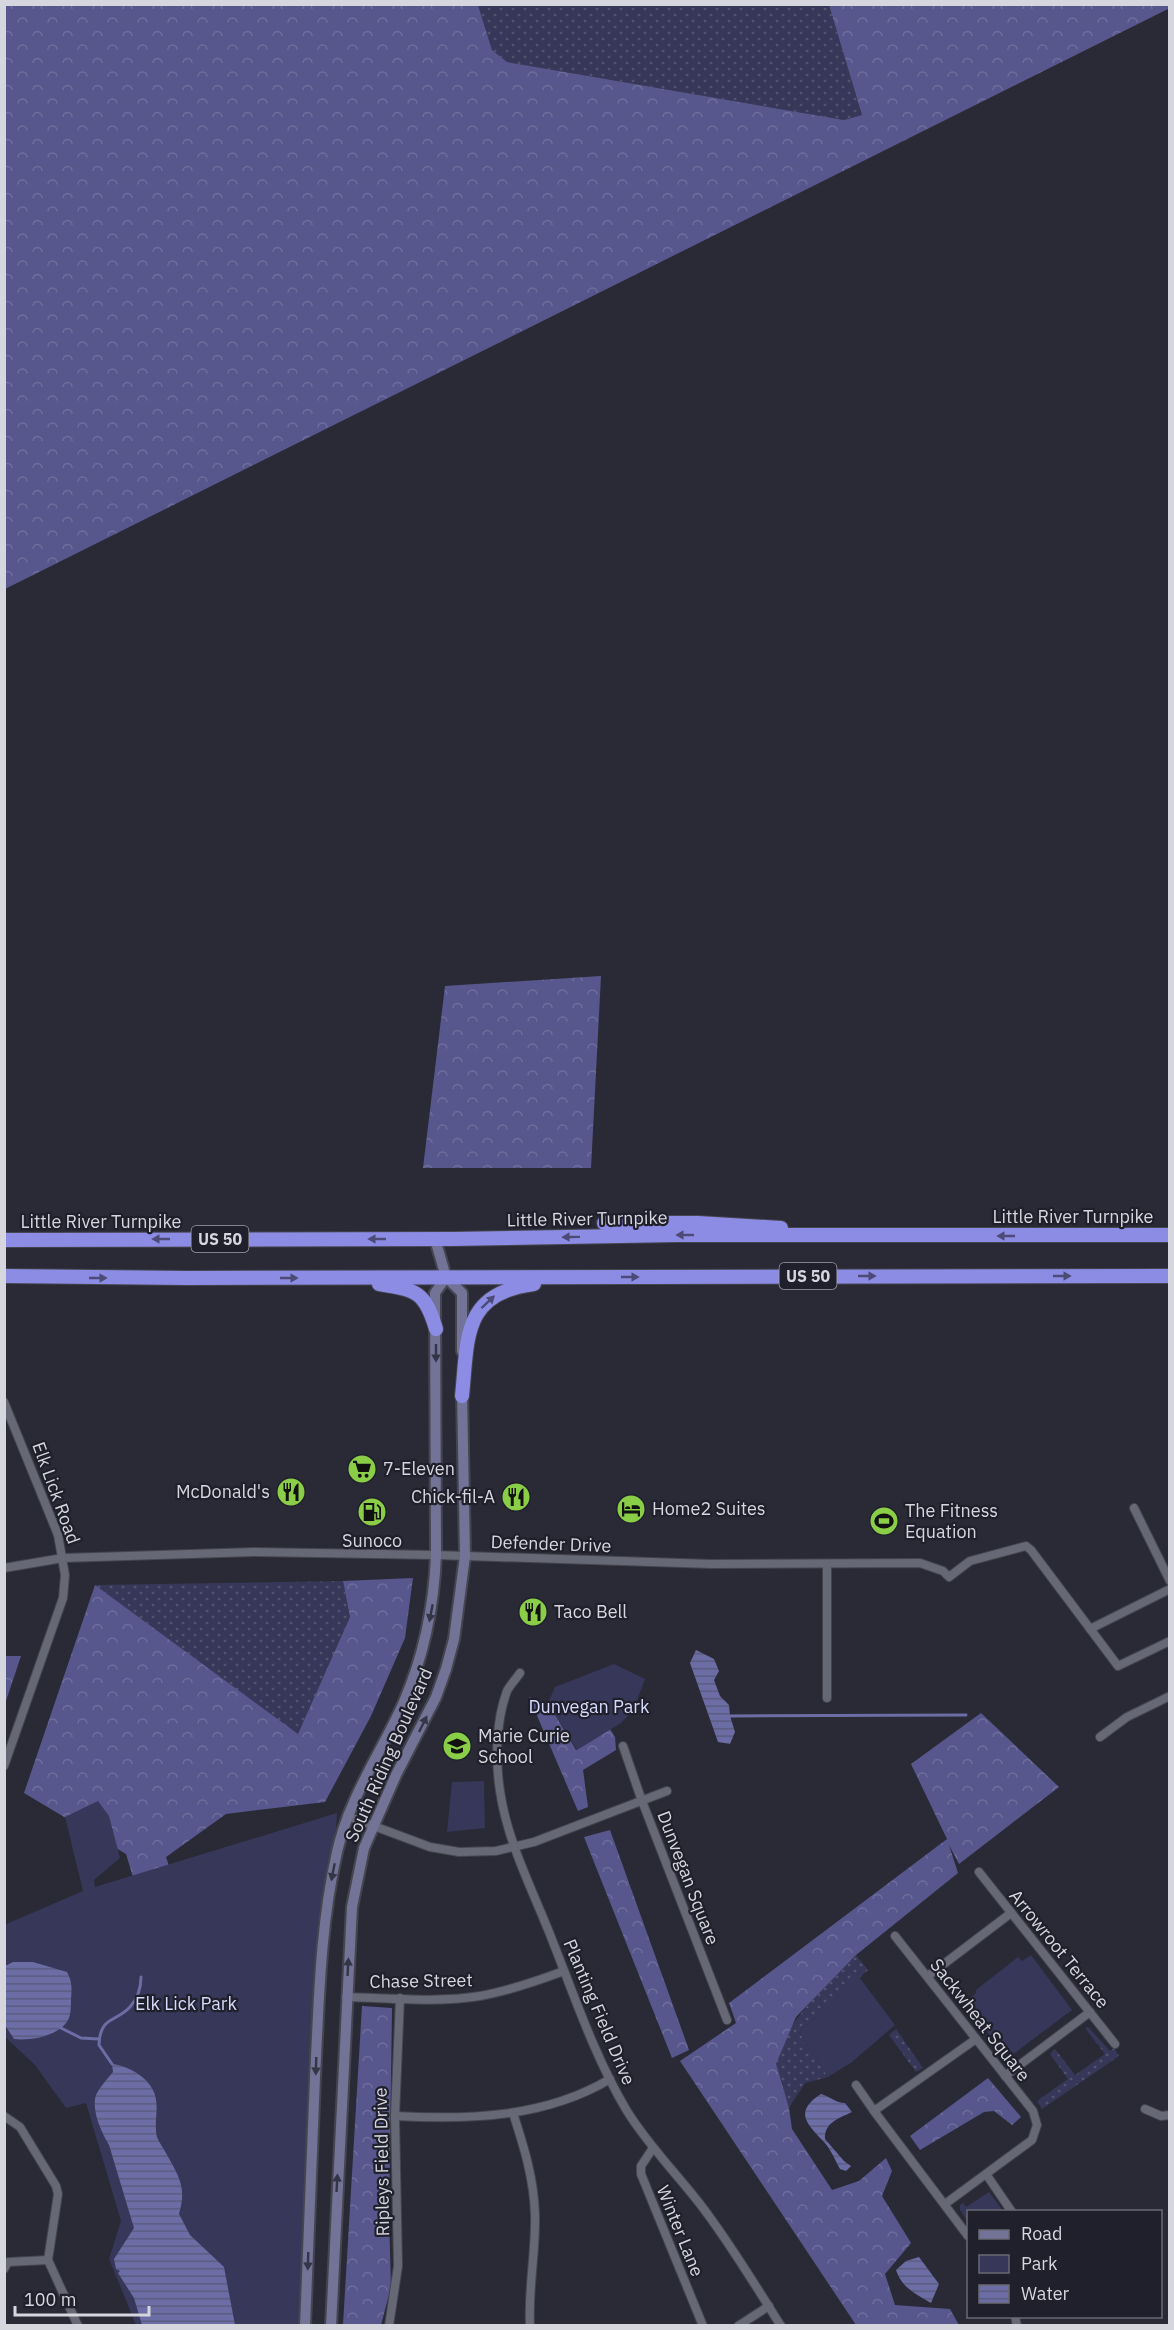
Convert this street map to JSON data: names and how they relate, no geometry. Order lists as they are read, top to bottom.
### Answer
{
  "streets": {
    "highway": ["Little River Turnpike", "US 50"],
    "street": [
      "Elk Lick Road",
      "Defender Drive",
      "South Riding Boulevard",
      "Dunvegan Square",
      "Arrowroot Terrace",
      "Chase Street",
      "Planting Field Drive",
      "Sackwheat Square",
      "Ripleys Field Drive",
      "Winter Lane"
    ]
  },
  "crossings": [
    ["Little River Turnpike", "South Riding Boulevard"],
    ["US 50", "South Riding Boulevard"],
    ["Elk Lick Road", "Defender Drive"],
    ["Defender Drive", "South Riding Boulevard"],
    ["South Riding Boulevard", "Chase Street"],
    ["Chase Street", "Planting Field Drive"],
    ["Chase Street", "Ripleys Field Drive"],
    ["Planting Field Drive", "Winter Lane"]
  ],
  "parks": ["Dunvegan Park", "Elk Lick Park"],
  "places": {
    "supermarket": ["7-Eleven"],
    "restaurant": ["McDonald's", "Chick-fil-A", "Taco Bell"],
    "hotel": ["Home2 Suites"],
    "fuel station": ["Sunoco"],
    "sports": ["The Fitness Equation"],
    "school or university": ["Marie Curie School"]
  },
  "legend": ["Road", "Park", "Water"],
  "scale_bar": "100 m"
}
